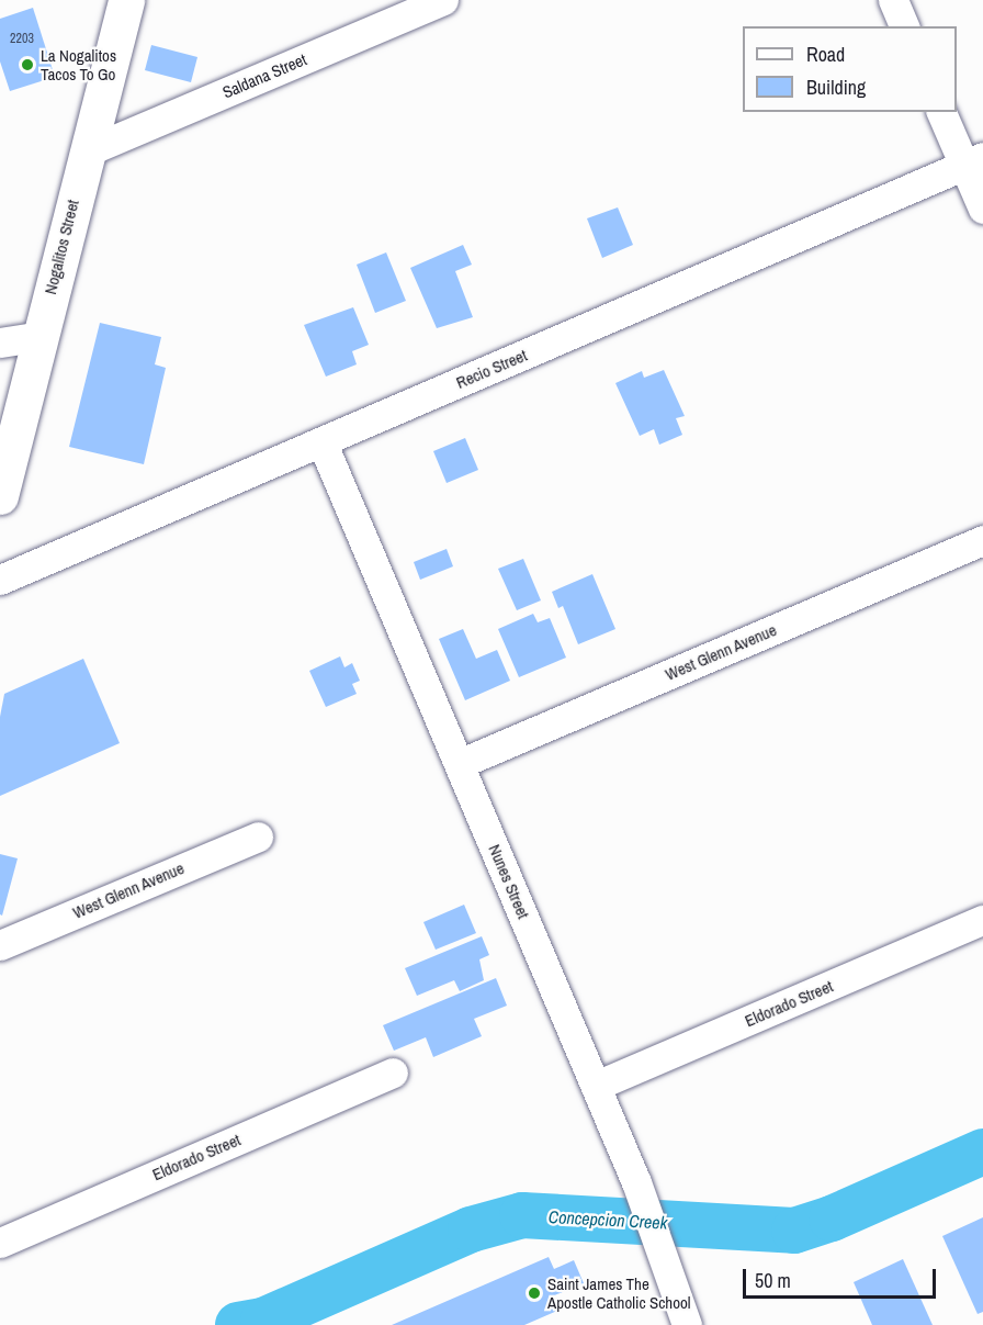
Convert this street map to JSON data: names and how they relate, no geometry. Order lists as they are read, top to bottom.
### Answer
{
  "streets": {
    "main road": ["Nogalitos Street"],
    "street": [
      "Saldana Street",
      "Recio Street",
      "West Glenn Avenue",
      "Nunes Street",
      "Eldorado Street"
    ]
  },
  "crossings": [
    ["Saldana Street", "Nogalitos Street"],
    ["Recio Street", "Nunes Street"],
    ["West Glenn Avenue", "Nunes Street"],
    ["Nunes Street", "Eldorado Street"]
  ],
  "water": ["Concepcion Creek"],
  "places": ["La Nogalitos Tacos To Go", "Saint James The Apostle Catholic School"],
  "house_numbers": ["2203"],
  "legend": ["Road", "Building"],
  "scale_bar": "50 m"
}
